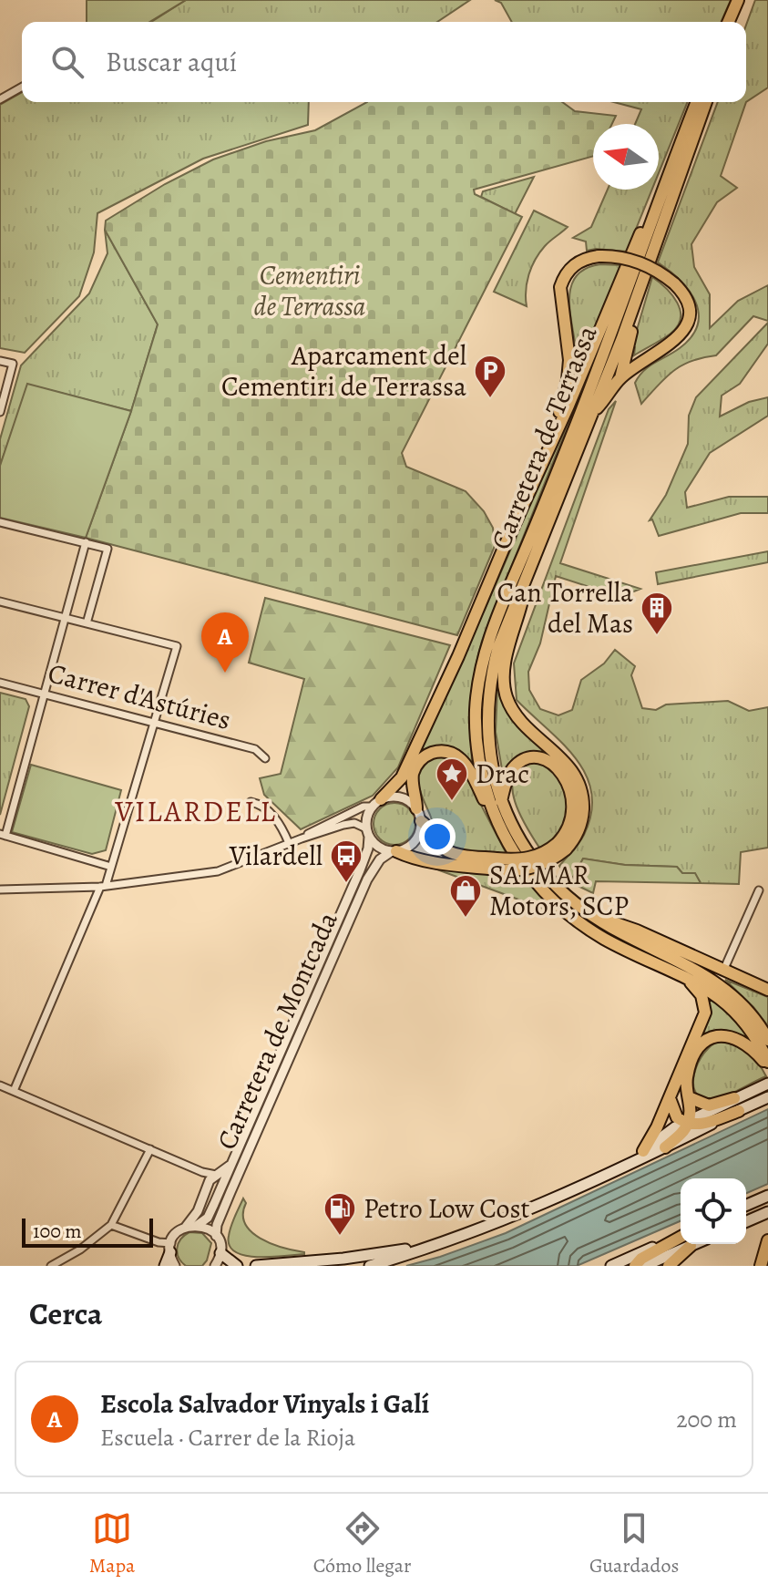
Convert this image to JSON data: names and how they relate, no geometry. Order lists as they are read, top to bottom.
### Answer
{
  "streets": {
    "main road": ["Carretera de Terrassa"],
    "street": ["Carrer d'Astúries", "Carretera de Montcada"]
  },
  "districts": ["VILARDELL"],
  "parks": ["Cementiri de Terrassa"],
  "places": {
    "parking": ["Aparcament del Cementiri de Terrassa"],
    "building": ["Can Torrella del Mas"],
    "place": ["Drac"],
    "bus stop": ["Vilardell"],
    "shop": ["SALMAR Motors, SCP"],
    "fuel station": ["Petro Low Cost"]
  },
  "scale_bar": "100 m",
  "north": "left",
  "page": {
    "search": "Buscar aquí",
    "pins": "A",
    "scale": "100 m",
    "heading": "Cerca",
    "list": [
      {
        "mark": "A",
        "name": "Escola Salvador Vinyals i Galí",
        "note": "Escuela · Carrer de la Rioja",
        "value": "200 m"
      }
    ],
    "nav": ["Mapa", "Cómo llegar", "Guardados"]
  }
}
